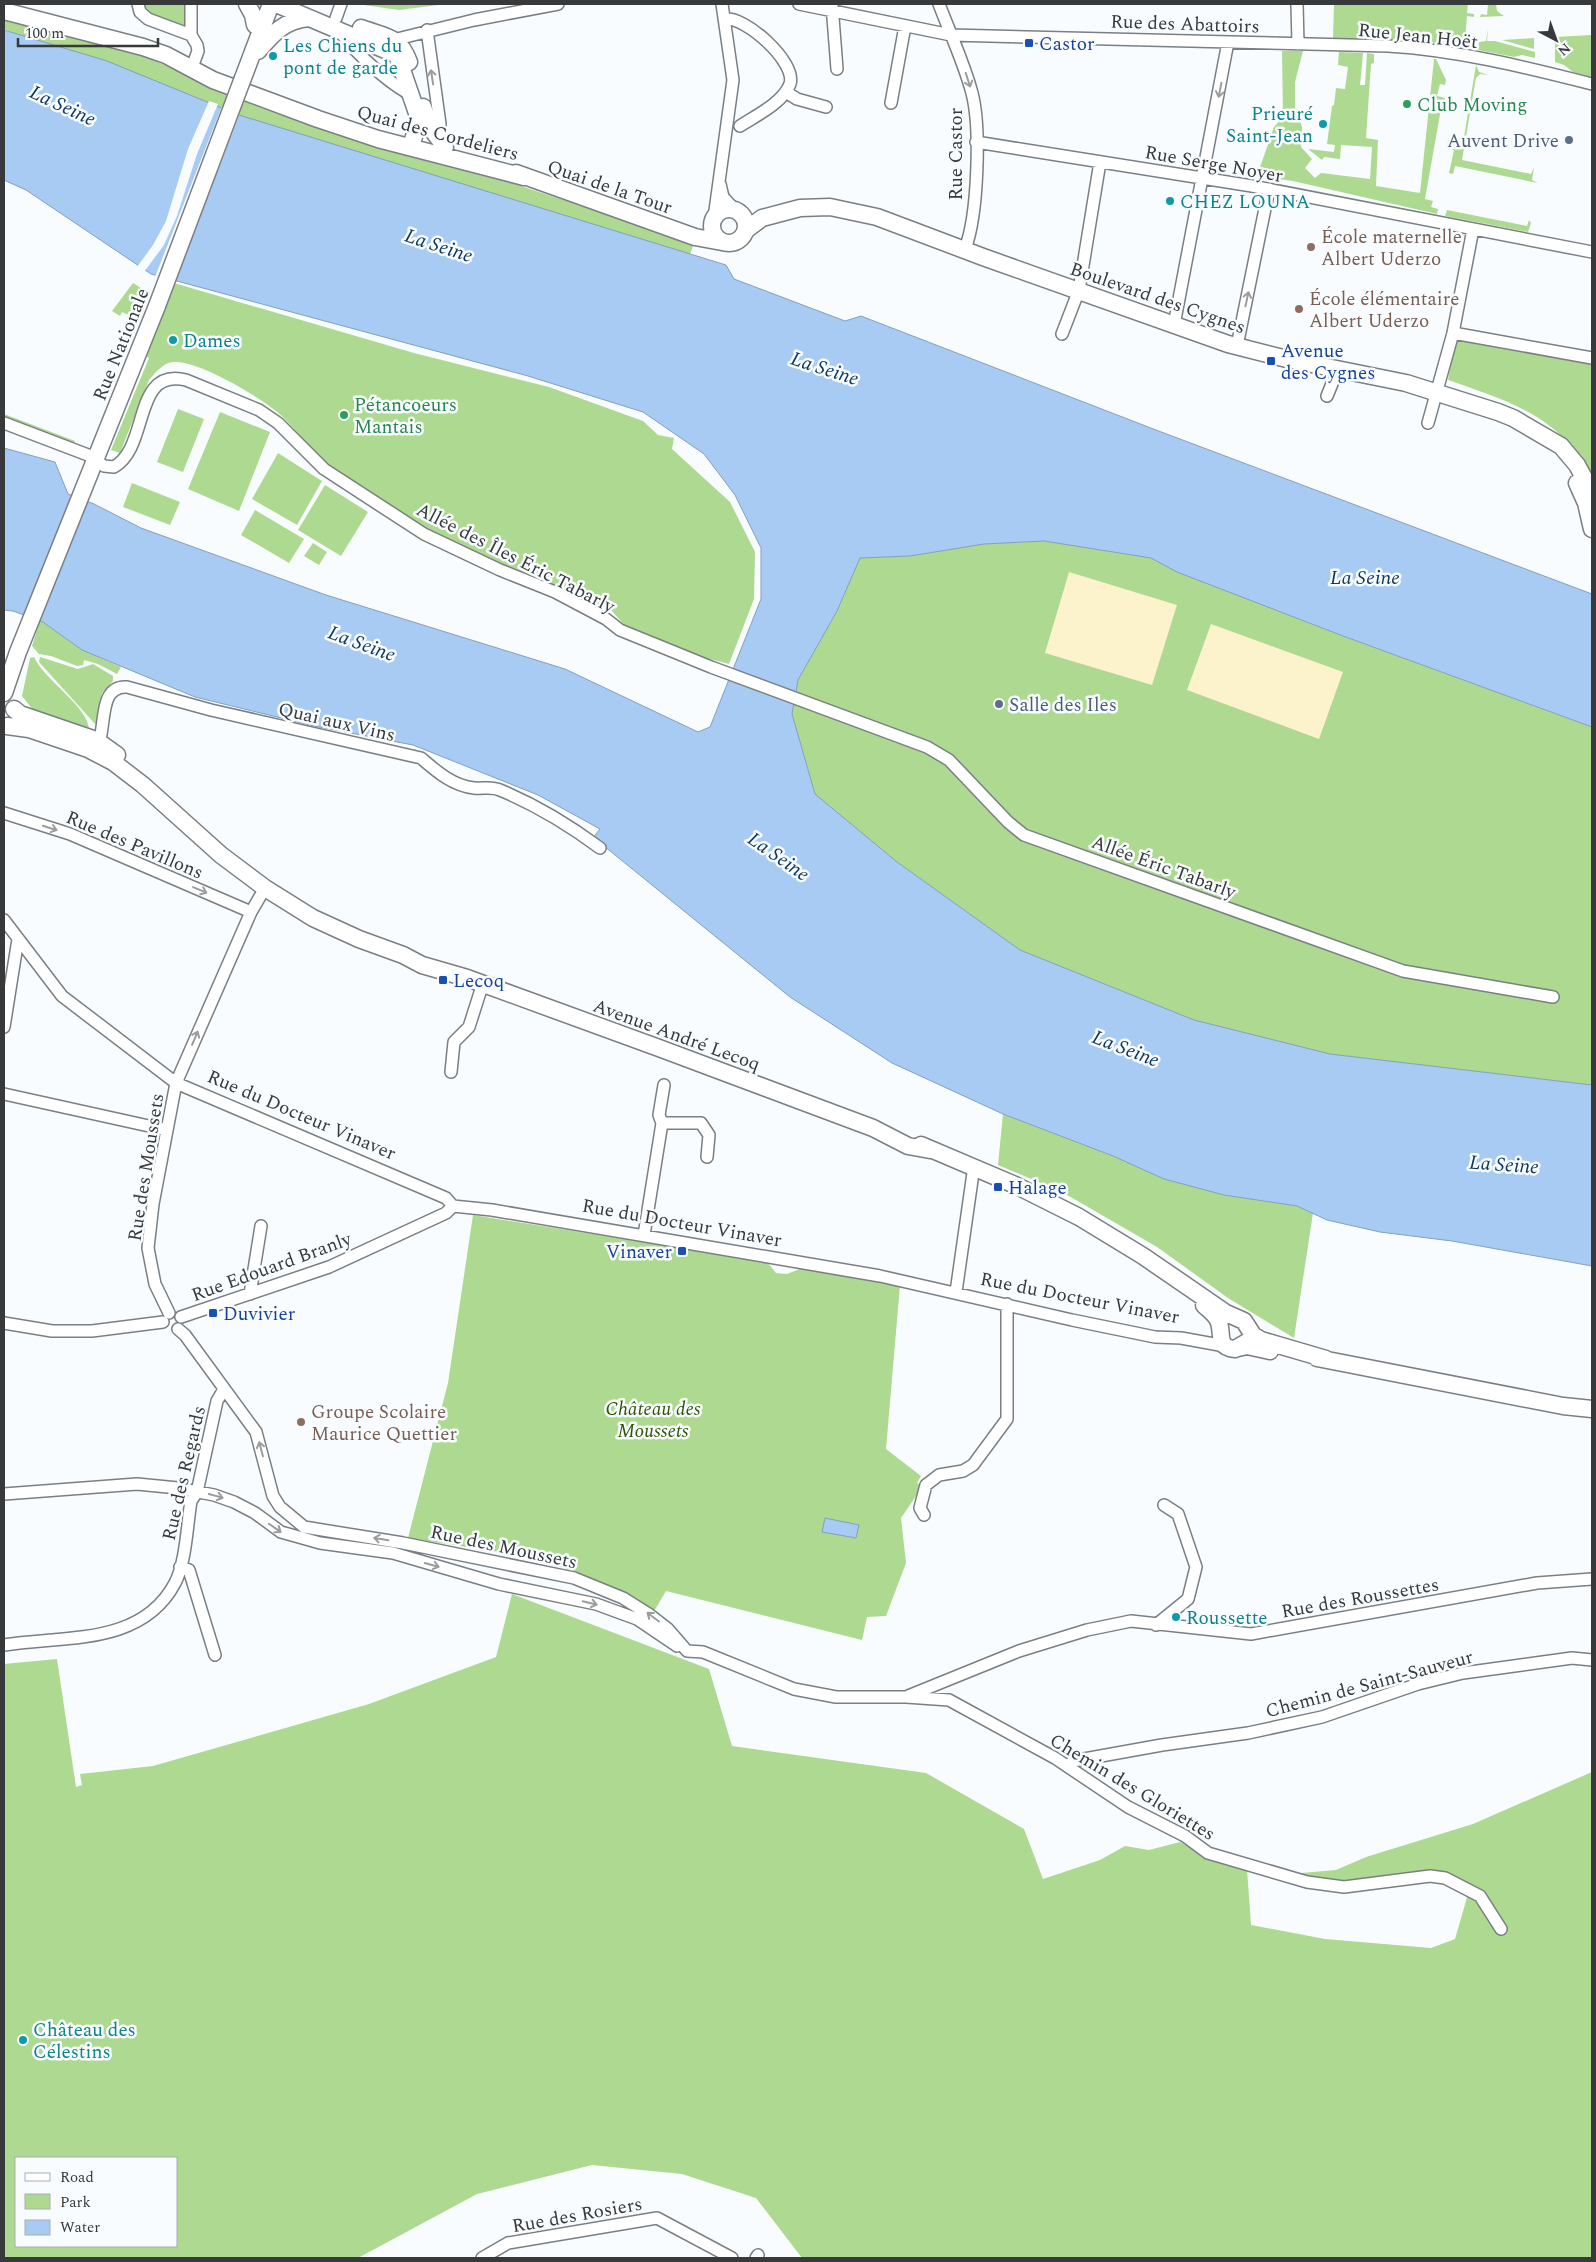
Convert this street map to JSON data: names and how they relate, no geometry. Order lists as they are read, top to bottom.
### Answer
{
  "streets": {
    "main road": [
      "Quai des Cordeliers",
      "Quai de la Tour",
      "Boulevard des Cygnes",
      "Rue Nationale",
      "Avenue André Lecoq"
    ],
    "street": [
      "Rue des Abattoirs",
      "Rue Jean Hoët",
      "Rue Castor",
      "Rue Serge Noyer",
      "Allée des Îles Éric Tabarly",
      "Quai aux Vins",
      "Rue des Pavillons",
      "Allée Éric Tabarly",
      "Rue du Docteur Vinaver",
      "Rue des Moussets",
      "Rue Edouard Branly",
      "Rue des Regards",
      "Rue des Roussettes",
      "Chemin de Saint-Sauveur",
      "Chemin des Gloriettes",
      "Rue des Rosiers"
    ]
  },
  "crossings": [
    ["Rue des Abattoirs", "Rue Jean Hoët"],
    ["Rue des Abattoirs", "Rue Castor"],
    ["Quai des Cordeliers", "Quai de la Tour"],
    ["Rue Castor", "Rue Serge Noyer"],
    ["Rue Castor", "Boulevard des Cygnes"],
    ["Quai de la Tour", "Boulevard des Cygnes"],
    ["Rue Nationale", "Allée des Îles Éric Tabarly"],
    ["Rue Nationale", "Avenue André Lecoq"],
    ["Allée des Îles Éric Tabarly", "Allée Éric Tabarly"],
    ["Quai aux Vins", "Avenue André Lecoq"],
    ["Rue des Pavillons", "Rue des Moussets"],
    ["Avenue André Lecoq", "Rue des Moussets"],
    ["Rue du Docteur Vinaver", "Rue des Moussets"],
    ["Rue du Docteur Vinaver", "Rue Edouard Branly"],
    ["Rue des Moussets", "Rue Edouard Branly"],
    ["Rue des Moussets", "Rue des Regards"],
    ["Rue des Roussettes", "Chemin des Gloriettes"],
    ["Chemin de Saint-Sauveur", "Chemin des Gloriettes"]
  ],
  "one_way": ["Rue des Pavillons"],
  "water": ["La Seine"],
  "parks": ["Château des Moussets"],
  "places": {
    "transit": [
      "Castor",
      "Avenue des Cygnes",
      "Lecoq",
      "Halage",
      "Vinaver",
      "Duvivier"
    ],
    "other": [
      "Les Chiens du pont de garde",
      "Club Moving",
      "Prieuré Saint-Jean",
      "Auvent Drive",
      "CHEZ LOUNA",
      "École maternelle Albert Uderzo",
      "École élémentaire Albert Uderzo",
      "Dames",
      "Pétancoeurs Mantais",
      "Salle des Iles",
      "Groupe Scolaire Maurice Quettier",
      "Roussette",
      "Château des Célestins"
    ]
  },
  "legend": ["Road", "Park", "Water"],
  "scale_bar": "100 m",
  "north": "bottom right"
}
